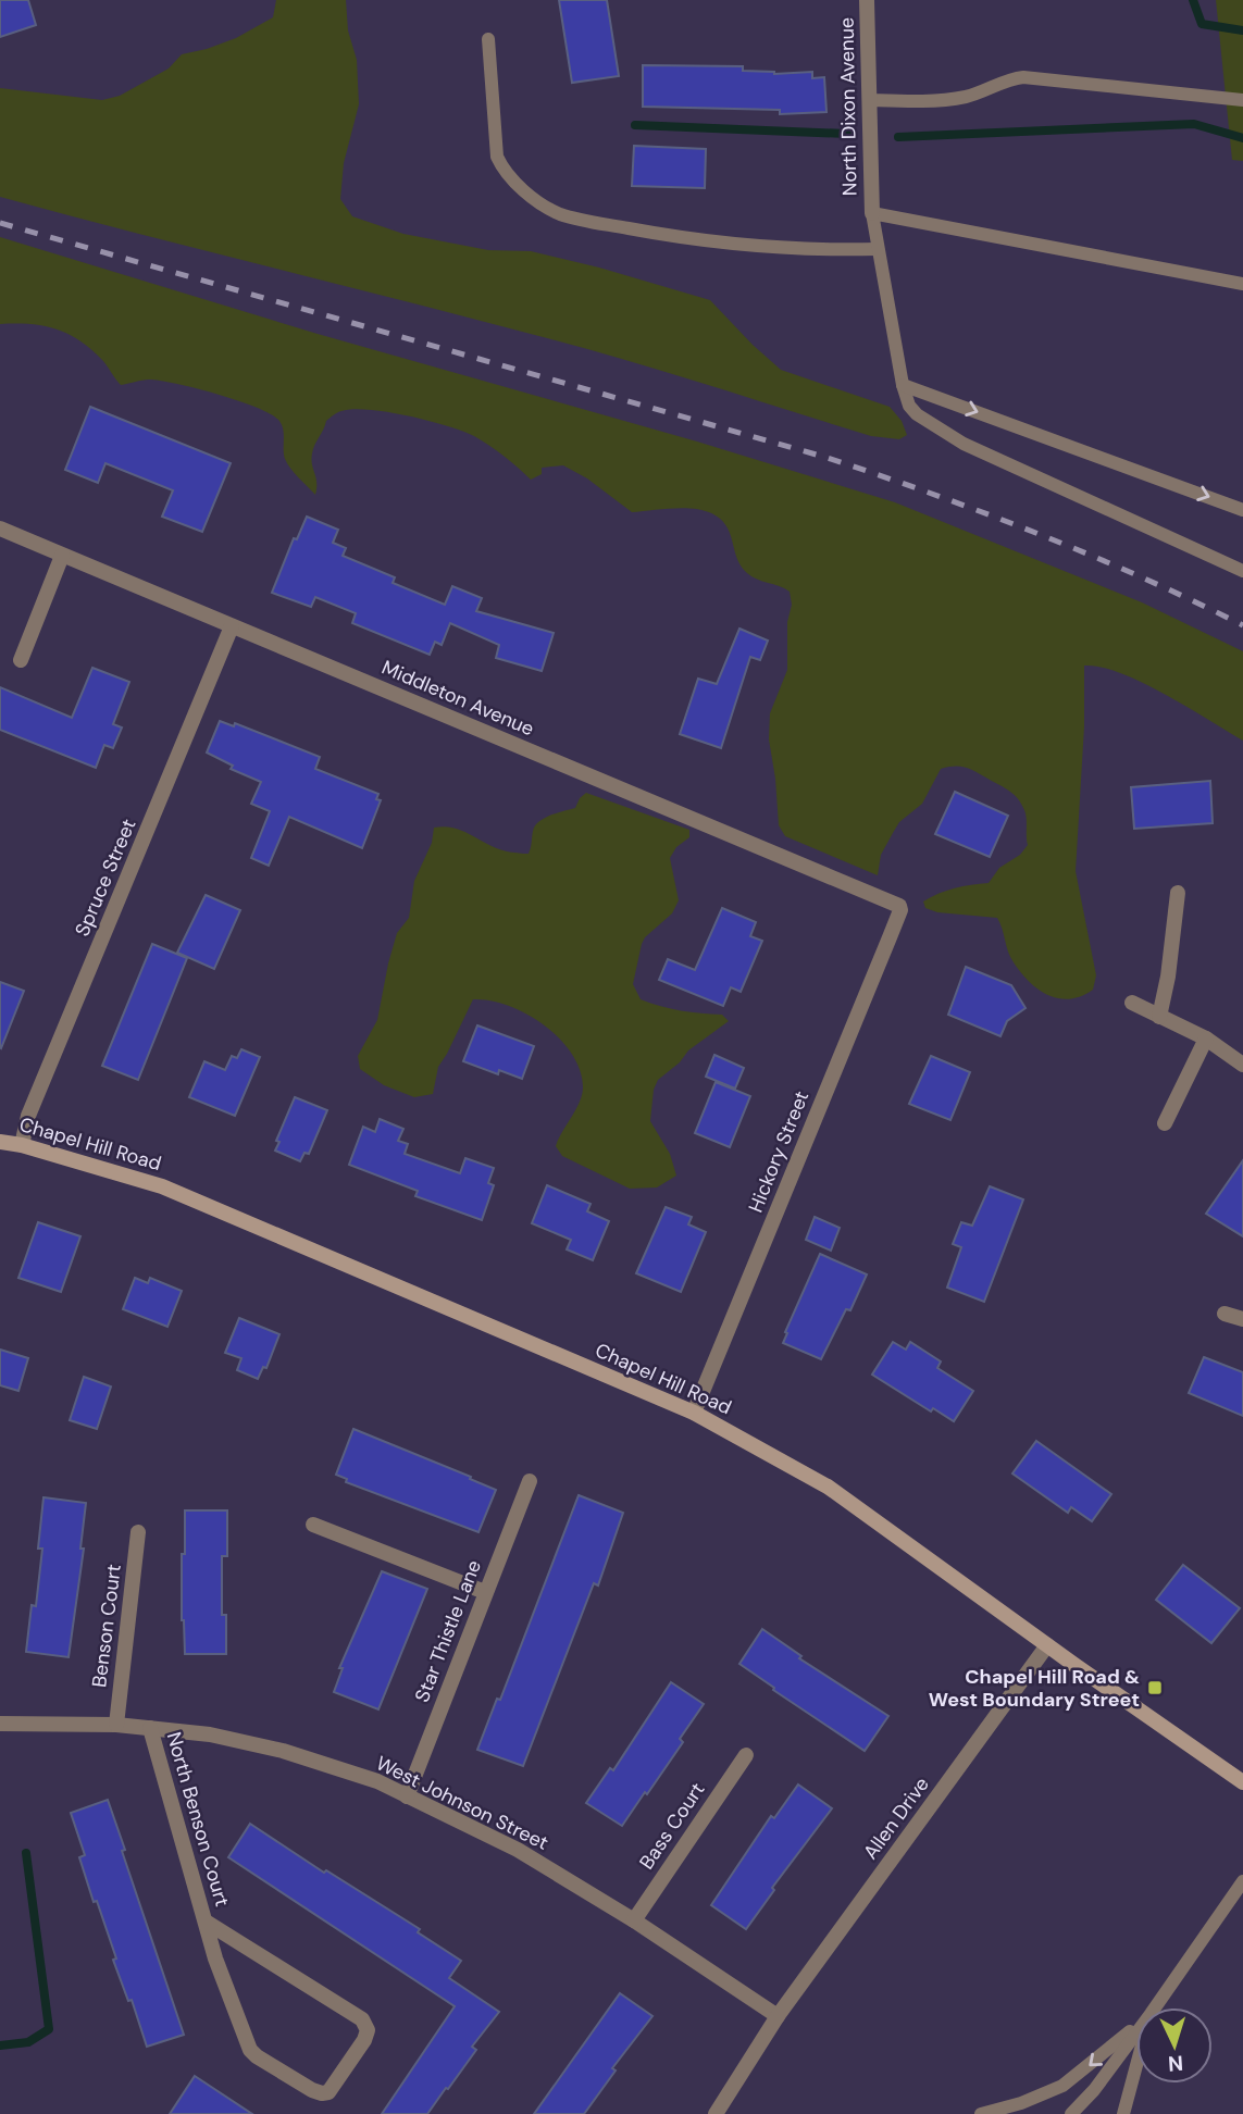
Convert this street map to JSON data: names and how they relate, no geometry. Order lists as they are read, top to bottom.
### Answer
{
  "streets": {
    "main road": ["Chapel Hill Road"],
    "street": [
      "North Dixon Avenue",
      "Middleton Avenue",
      "Spruce Street",
      "Hickory Street",
      "Benson Court",
      "Star Thistle Lane",
      "West Johnson Street",
      "Allen Drive",
      "North Benson Court",
      "Bass Court"
    ]
  },
  "crossings": [
    ["Middleton Avenue", "Spruce Street"],
    ["Middleton Avenue", "Hickory Street"],
    ["Spruce Street", "Chapel Hill Road"],
    ["Chapel Hill Road", "Hickory Street"],
    ["Chapel Hill Road", "Allen Drive"],
    ["Benson Court", "West Johnson Street"],
    ["Star Thistle Lane", "West Johnson Street"],
    ["West Johnson Street", "Allen Drive"],
    ["West Johnson Street", "North Benson Court"],
    ["West Johnson Street", "Bass Court"]
  ],
  "places": {
    "transit": ["Chapel Hill Road & West Boundary Street"]
  },
  "north": "bottom"
}
